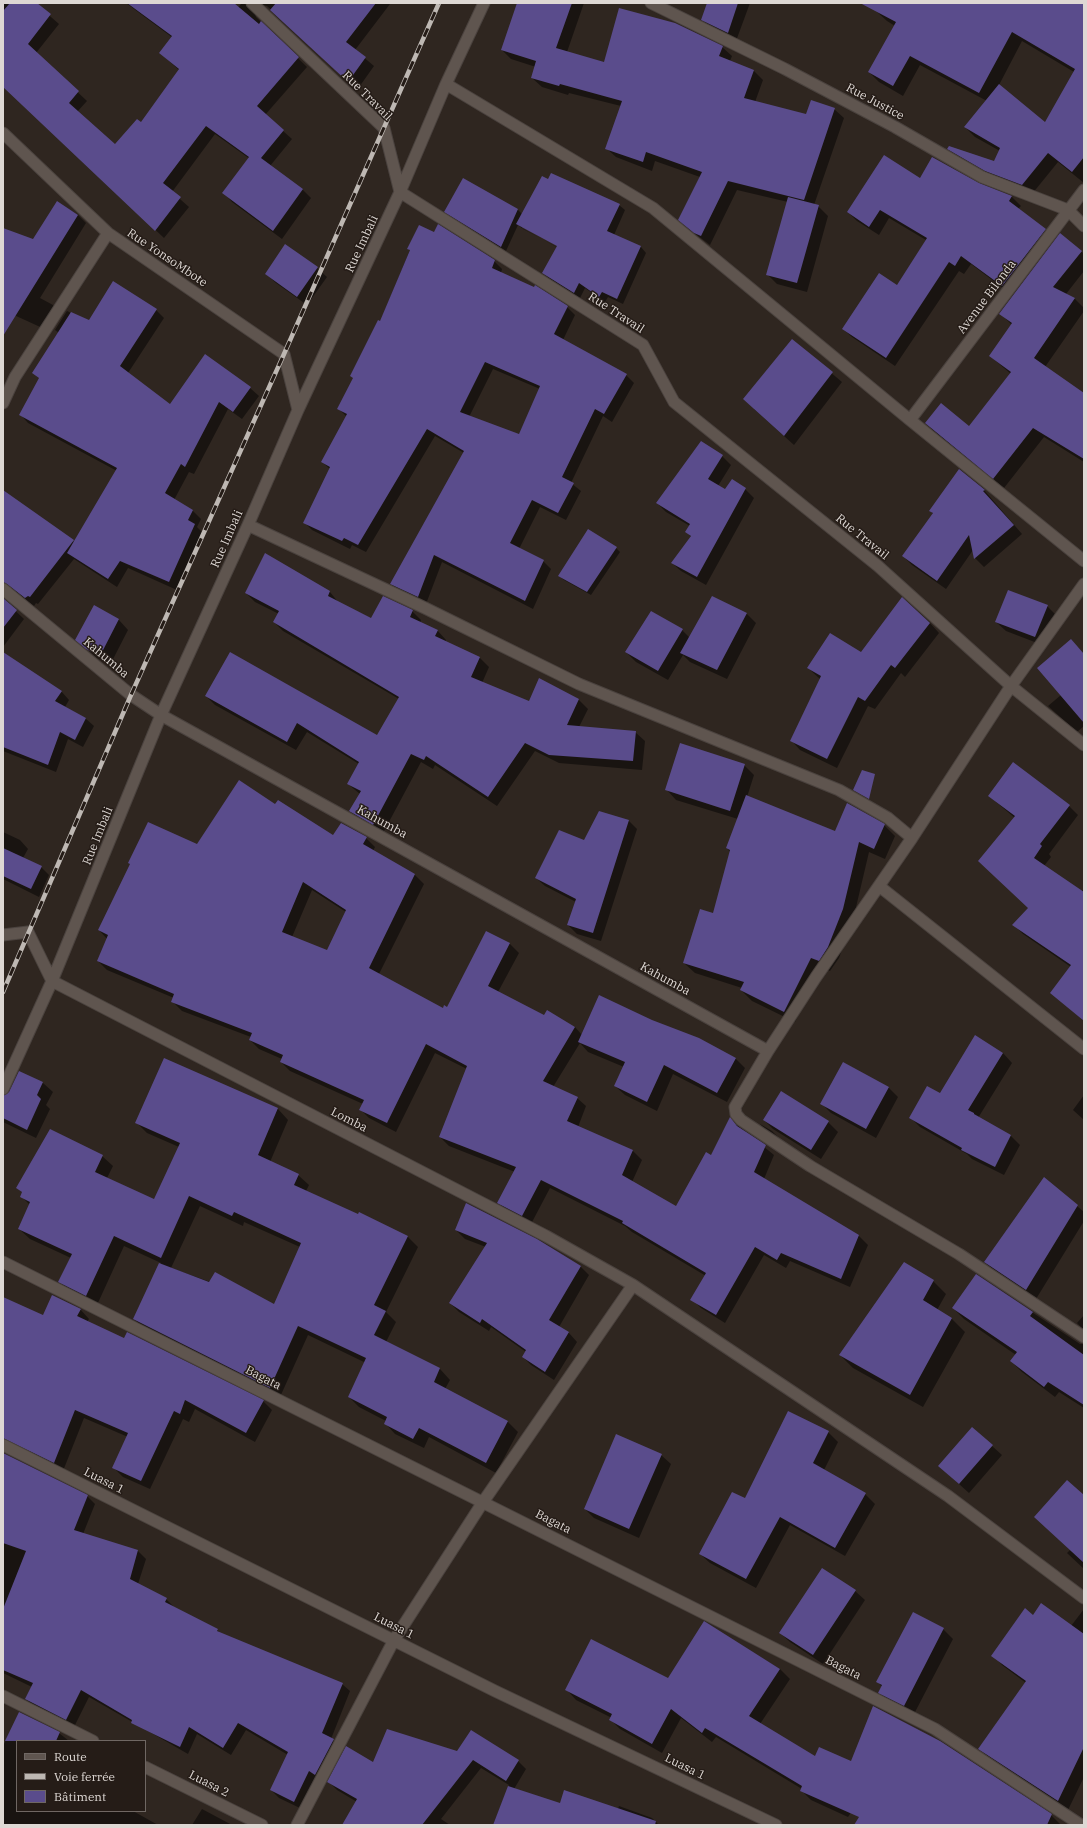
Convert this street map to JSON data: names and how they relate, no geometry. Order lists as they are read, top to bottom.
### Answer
{
  "streets": {
    "street": [
      "Rue Travail",
      "Rue Justice",
      "Rue Imbali",
      "Rue YonsoMbote",
      "Avenue Bilonda",
      "Kahumba",
      "Lomba",
      "Bagata",
      "Luasa 1",
      "Luasa 2"
    ]
  },
  "crossings": [
    ["Rue Travail", "Rue Imbali"],
    ["Rue Justice", "Avenue Bilonda"],
    ["Rue Imbali", "Rue YonsoMbote"],
    ["Rue Imbali", "Kahumba"],
    ["Rue Imbali", "Lomba"]
  ],
  "legend": ["Route", "Voie ferrée", "Bâtiment"]
}
